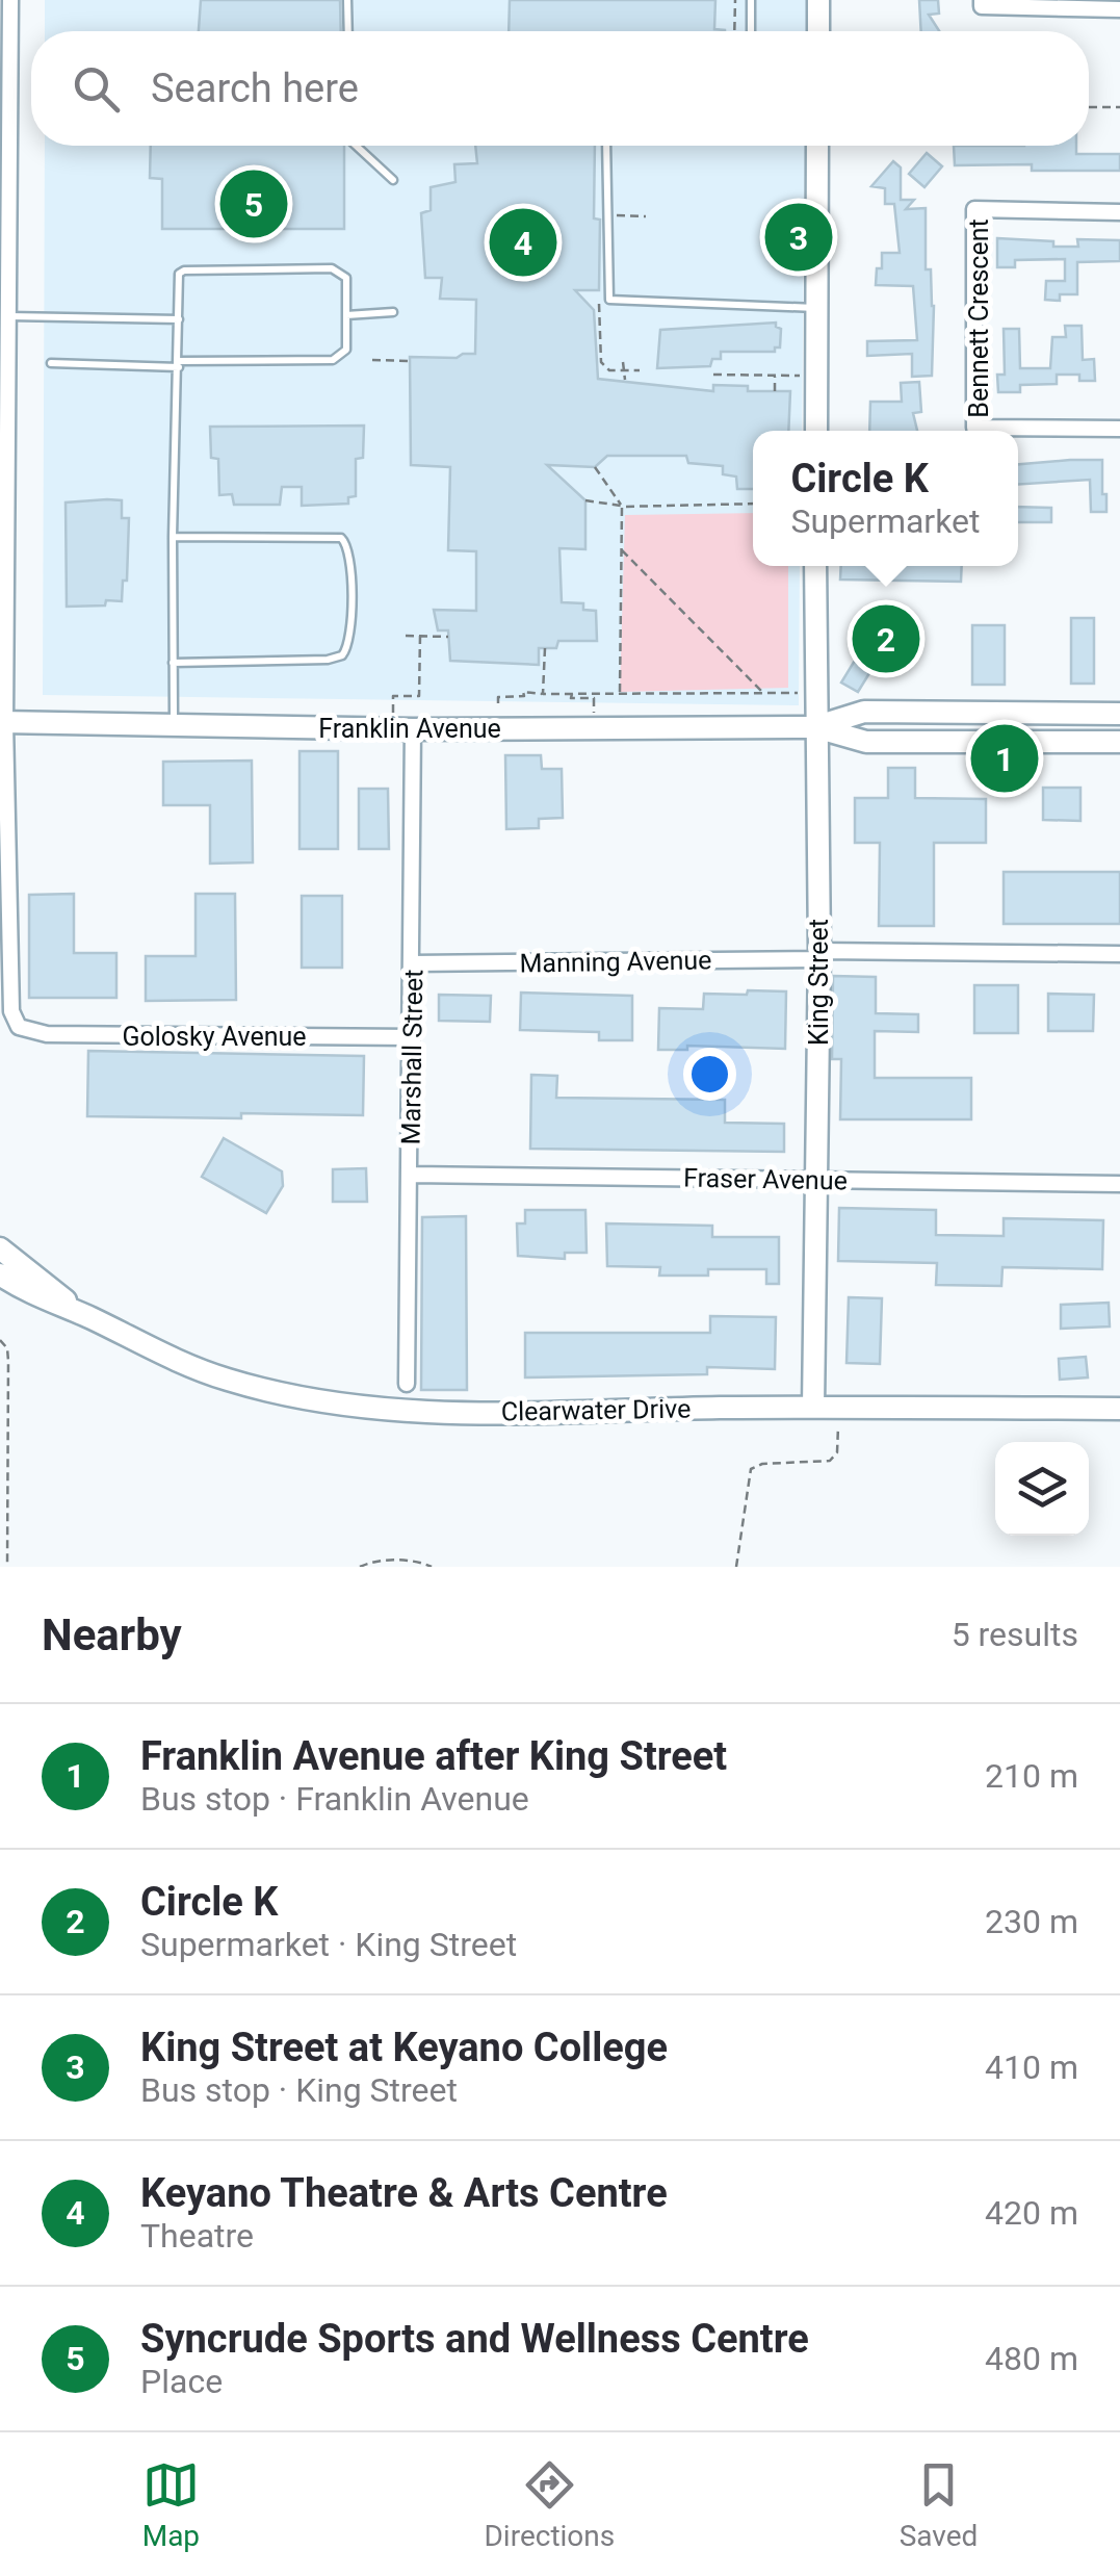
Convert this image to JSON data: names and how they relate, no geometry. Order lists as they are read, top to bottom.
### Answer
{
  "streets": {
    "main road": ["Franklin Avenue", "King Street", "Clearwater Drive"],
    "street": [
      "Bennett Crescent",
      "Manning Avenue",
      "Golosky Avenue",
      "Marshall Street",
      "Fraser Avenue"
    ]
  },
  "crossings": [
    ["Franklin Avenue", "King Street"],
    ["Franklin Avenue", "Golosky Avenue"],
    ["Franklin Avenue", "Marshall Street"],
    ["Manning Avenue", "King Street"],
    ["Manning Avenue", "Marshall Street"],
    ["King Street", "Fraser Avenue"],
    ["King Street", "Clearwater Drive"],
    ["Golosky Avenue", "Marshall Street"],
    ["Marshall Street", "Fraser Avenue"]
  ],
  "page": {
    "search": "Search here",
    "pins": [
      "5",
      "3",
      "4",
      "2",
      "1"
    ],
    "popup": ["Circle K", "Supermarket"],
    "heading": ["Nearby", "5 results"],
    "list": [
      {
        "mark": "1",
        "name": "Franklin Avenue after King Street",
        "note": "Bus stop · Franklin Avenue",
        "value": "210 m"
      },
      {
        "mark": "2",
        "name": "Circle K",
        "note": "Supermarket · King Street",
        "value": "230 m"
      },
      {
        "mark": "3",
        "name": "King Street at Keyano College",
        "note": "Bus stop · King Street",
        "value": "410 m"
      },
      {
        "mark": "4",
        "name": "Keyano Theatre & Arts Centre",
        "note": "Theatre",
        "value": "420 m"
      },
      {
        "mark": "5",
        "name": "Syncrude Sports and Wellness Centre",
        "note": "Place",
        "value": "480 m"
      }
    ],
    "nav": ["Map", "Directions", "Saved"]
  }
}
